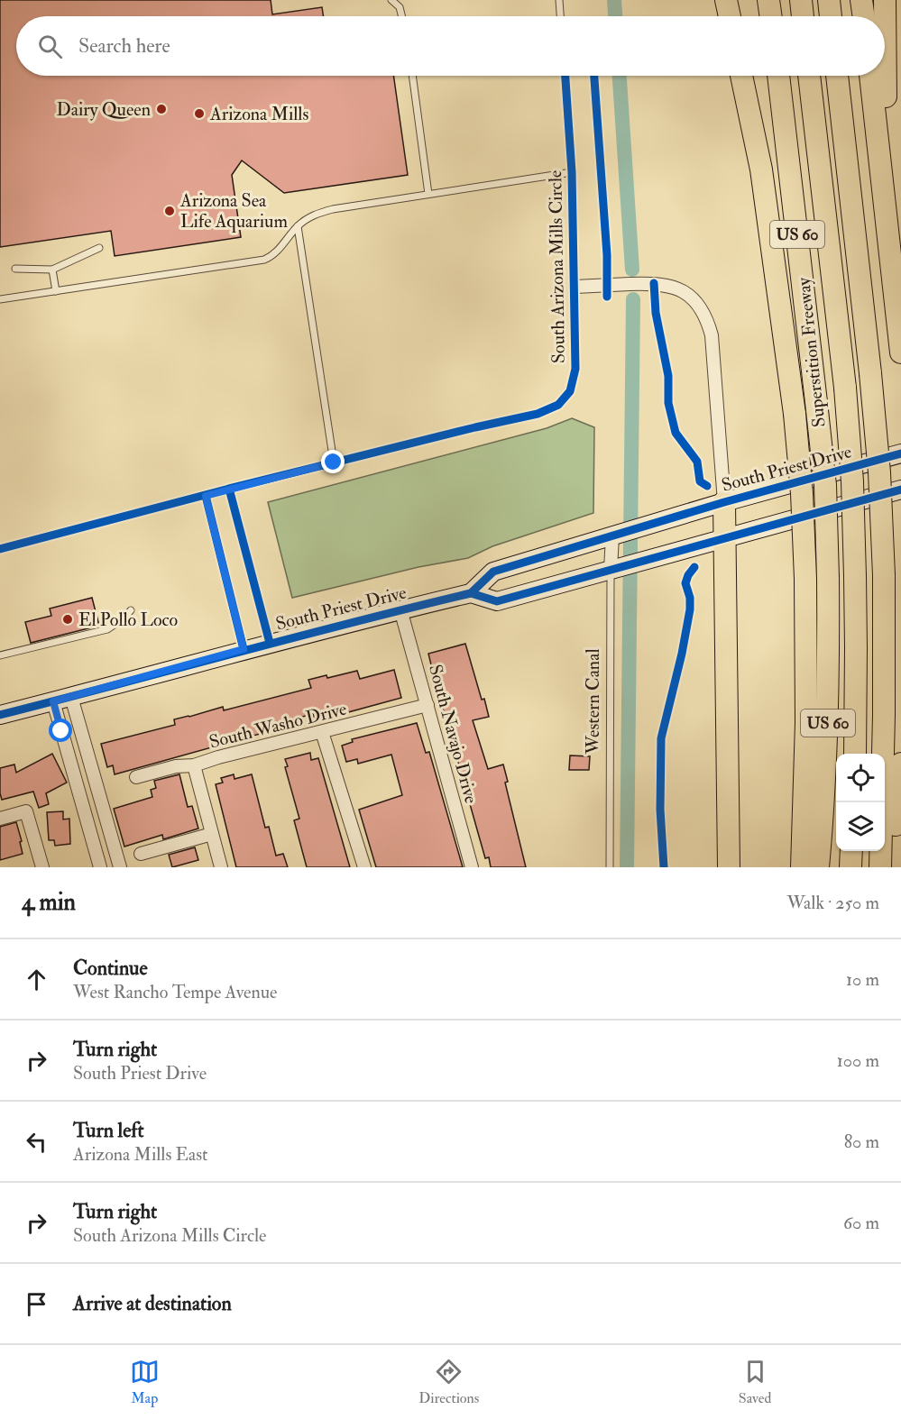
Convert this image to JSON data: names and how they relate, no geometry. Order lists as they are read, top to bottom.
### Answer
{
  "streets": {
    "highway": ["US 60", "Superstition Freeway"],
    "main road": ["South Priest Drive"],
    "street": ["Western Canal", "South Washo Drive", "South Navajo Drive"],
    "lane": ["South Arizona Mills Circle"]
  },
  "crossings": [
    ["South Priest Drive", "Western Canal"],
    ["South Priest Drive", "South Navajo Drive"],
    ["South Washo Drive", "South Navajo Drive"]
  ],
  "places": [
    "Dairy Queen",
    "Arizona Mills",
    "Arizona Sea Life Aquarium",
    "El Pollo Loco"
  ],
  "page": {
    "search": "Search here",
    "heading": ["4 min", "Walk · 250 m"],
    "list": [
      ["Continue", "West Rancho Tempe Avenue", "10 m"],
      ["Turn right", "South Priest Drive", "100 m"],
      ["Turn left", "Arizona Mills East", "80 m"],
      ["Turn right", "South Arizona Mills Circle", "60 m"],
      "Arrive at destination"
    ],
    "nav": ["Map", "Directions", "Saved"]
  }
}
